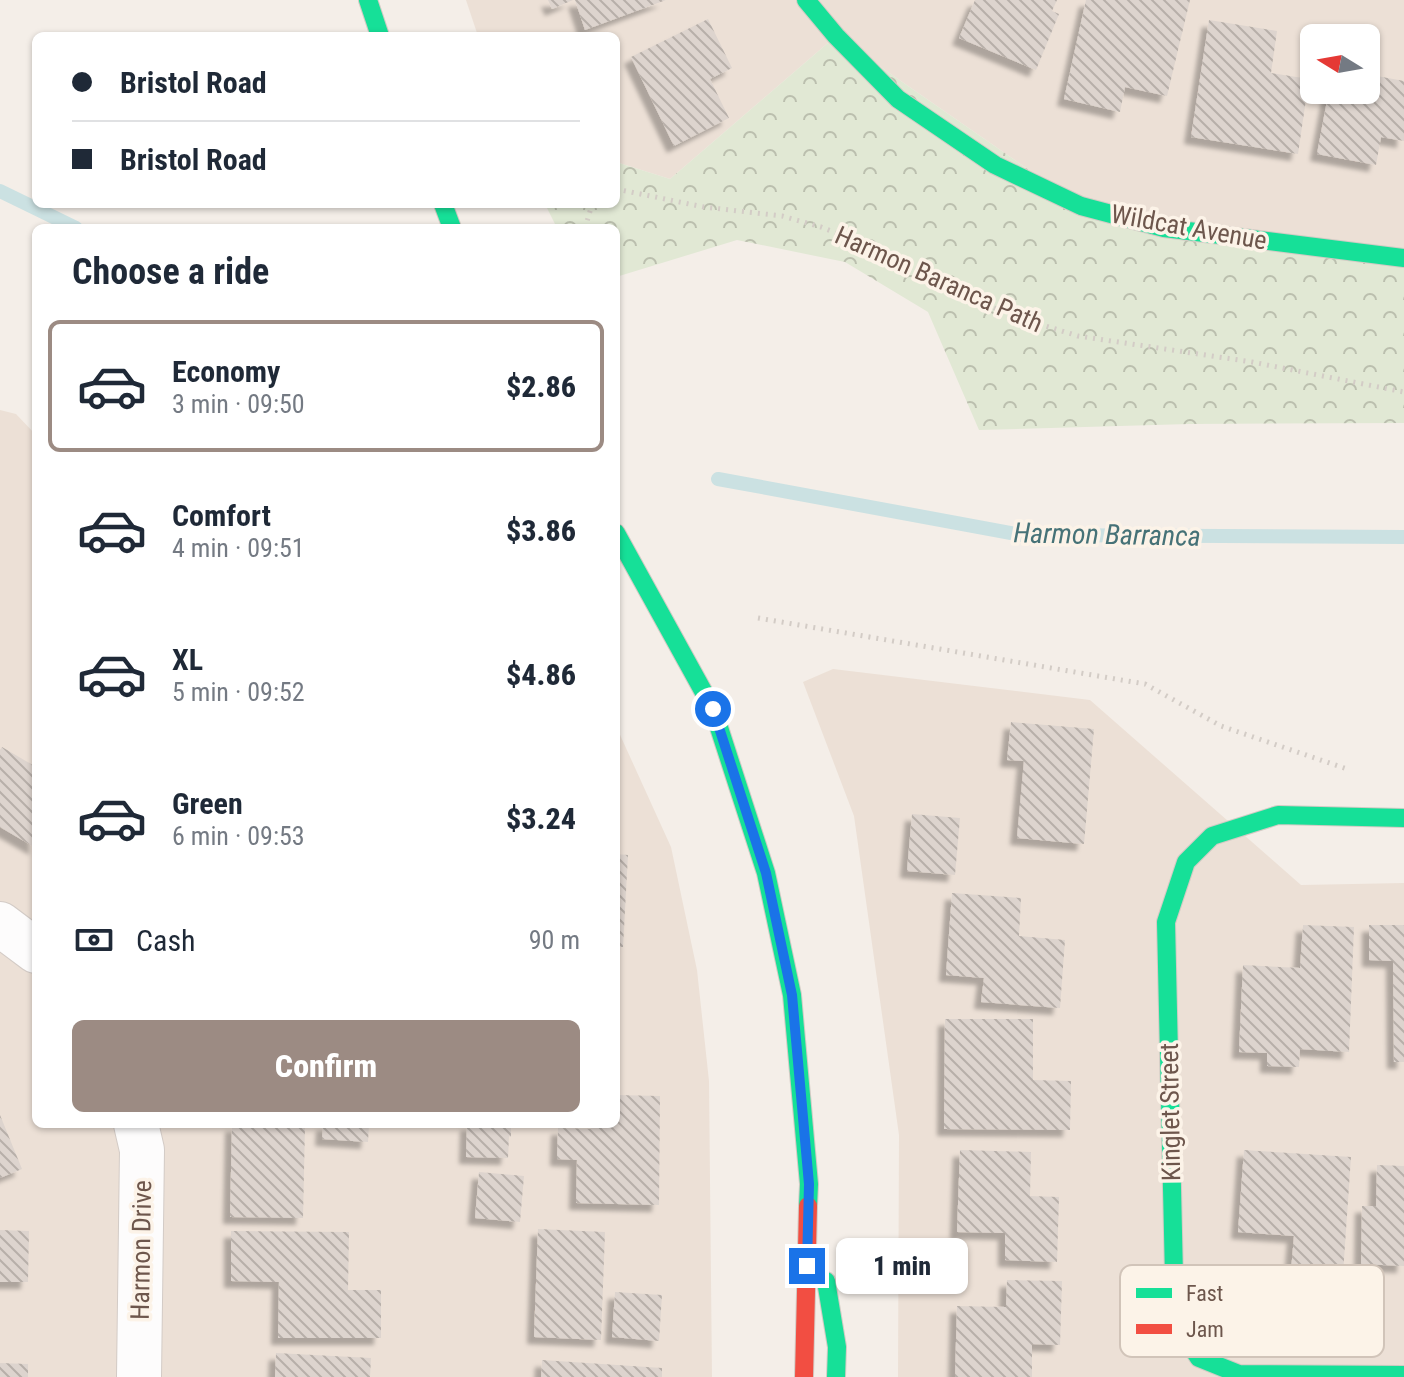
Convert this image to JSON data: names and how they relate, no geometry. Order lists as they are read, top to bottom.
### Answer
{
  "streets": {
    "street": ["Wildcat Avenue", "Kinglet Street", "Harmon Drive"],
    "path": ["Harmon Baranca Path"]
  },
  "water": ["Harmon Barranca"],
  "legend": ["Fast", "Jam"],
  "north": "left",
  "page": {
    "banner": ["Bristol Road", "Bristol Road"],
    "heading": "Choose a ride",
    "list": [
      {
        "name": "Economy",
        "note": "3 min · 09:50",
        "value": "$2.86"
      },
      {
        "name": "Comfort",
        "note": "4 min · 09:51",
        "value": "$3.86"
      },
      {
        "name": "XL",
        "note": "5 min · 09:52",
        "value": "$4.86"
      },
      {
        "name": "Green",
        "note": "6 min · 09:53",
        "value": "$3.24"
      }
    ],
    "pay": ["Cash", "90 m"],
    "buttons": "Confirm",
    "bubble": "1 min"
  }
}
